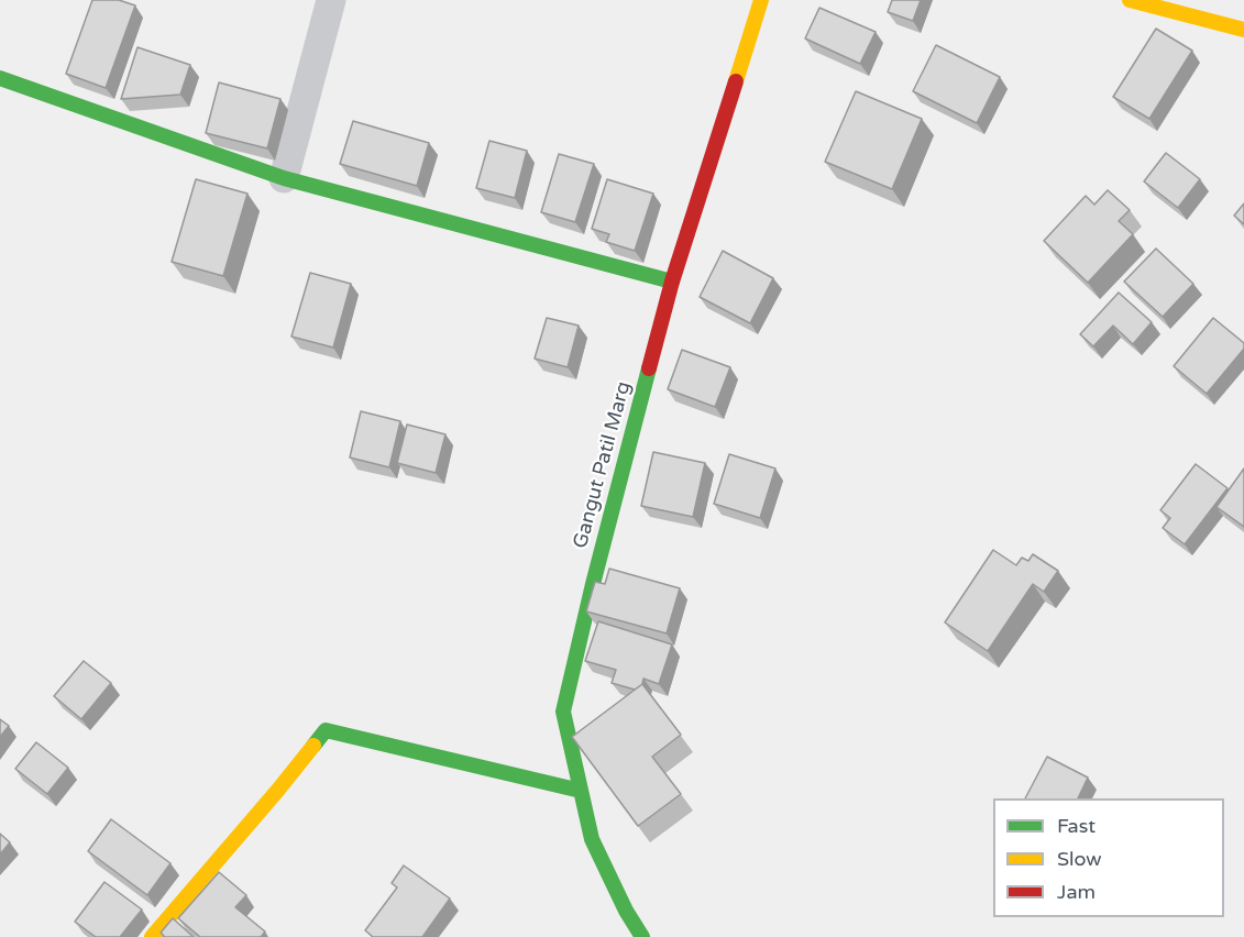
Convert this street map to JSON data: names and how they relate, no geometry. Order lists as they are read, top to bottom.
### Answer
{
  "streets": {
    "street": ["Gangut Patil Marg"]
  },
  "legend": ["Fast", "Slow", "Jam"]
}
